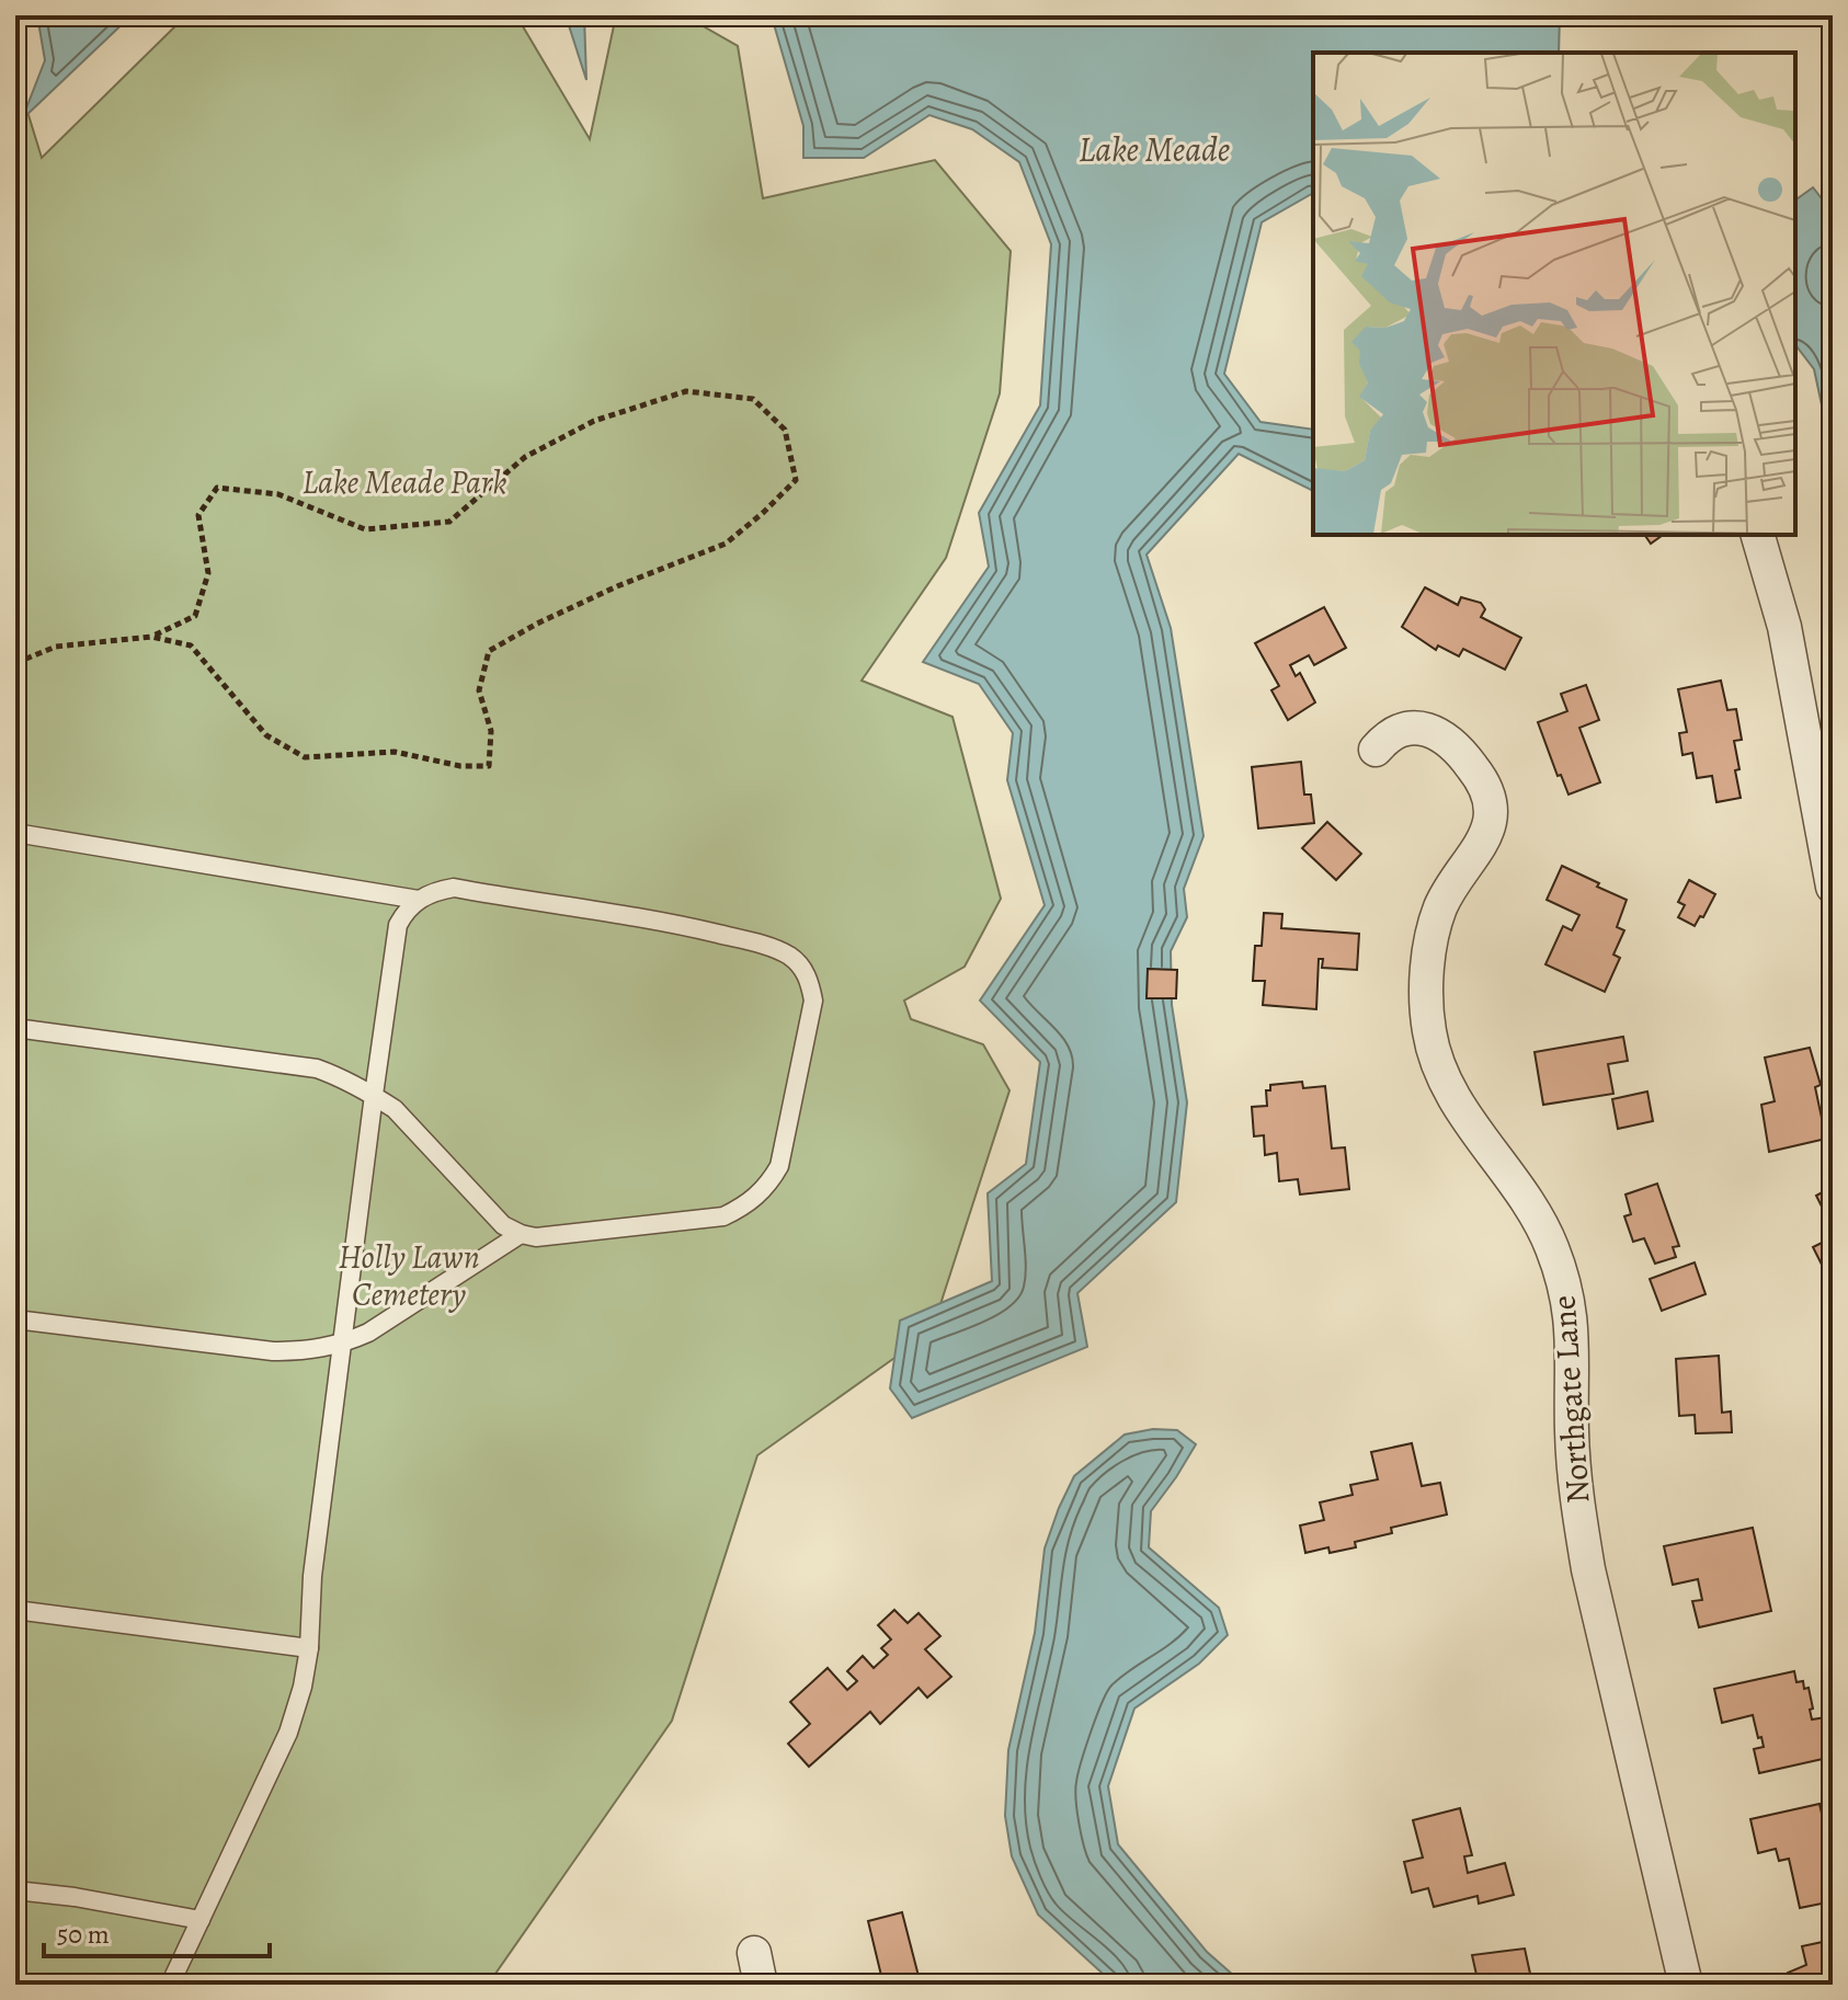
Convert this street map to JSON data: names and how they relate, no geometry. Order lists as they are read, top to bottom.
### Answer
{
  "streets": {
    "street": ["Northgate Lane"]
  },
  "water": ["Lake Meade"],
  "parks": ["Lake Meade Park", "Holly Lawn Cemetery"],
  "scale_bar": "50 m"
}
